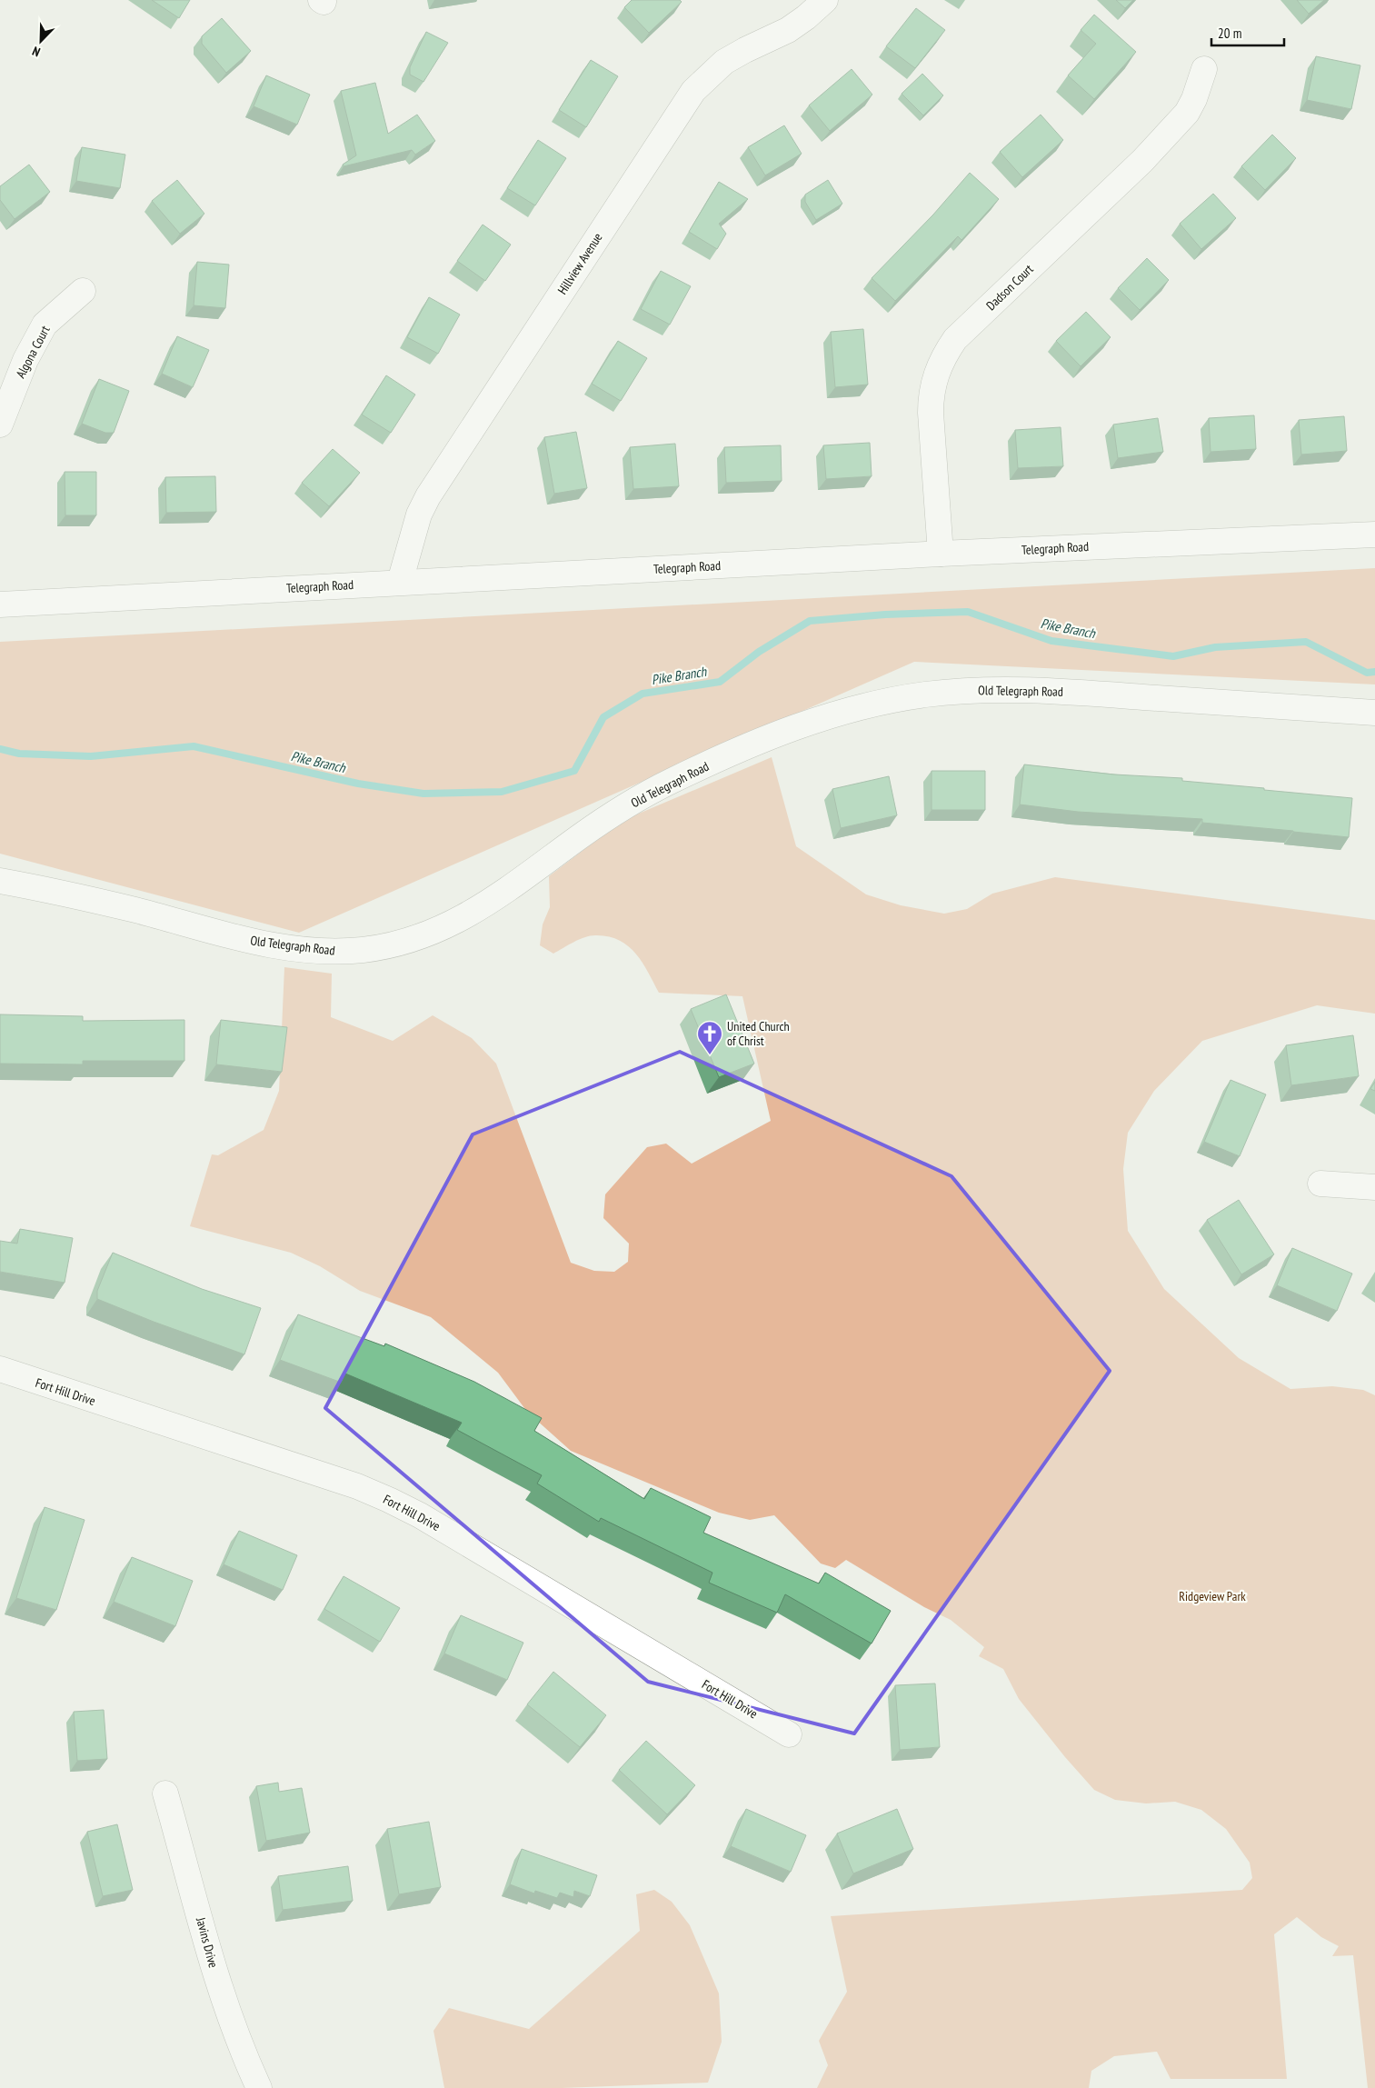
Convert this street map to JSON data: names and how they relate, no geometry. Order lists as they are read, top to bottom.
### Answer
{
  "streets": {
    "street": [
      "Hillview Avenue",
      "Dadson Court",
      "Algona Court",
      "Telegraph Road",
      "Old Telegraph Road",
      "Fort Hill Drive",
      "Javins Drive"
    ]
  },
  "crossings": [
    ["Hillview Avenue", "Telegraph Road"],
    ["Dadson Court", "Telegraph Road"]
  ],
  "water": ["Pike Branch"],
  "parks": ["Ridgeview Park"],
  "places": {
    "church": ["United Church of Christ"]
  },
  "scale_bar": "20 m",
  "north": "bottom left"
}
